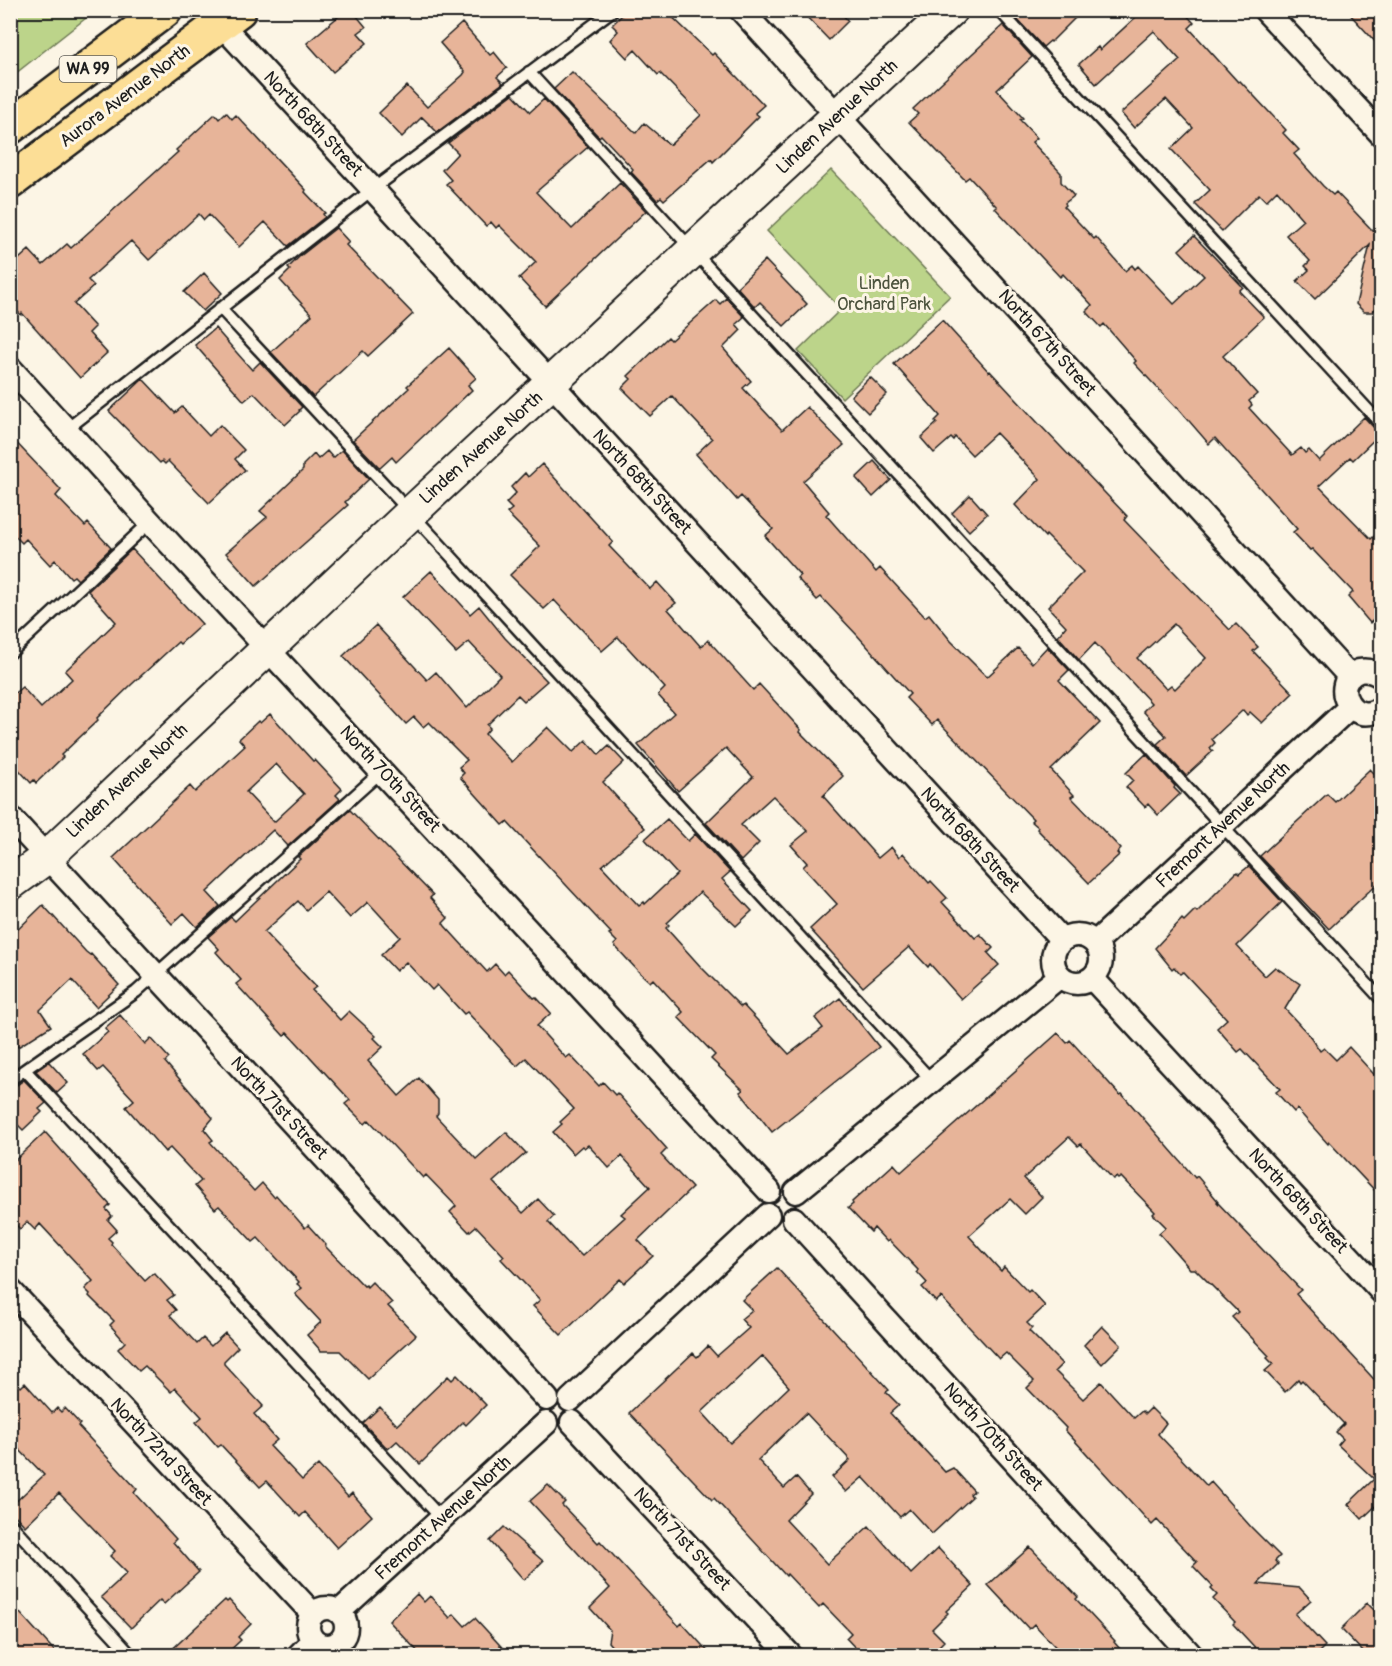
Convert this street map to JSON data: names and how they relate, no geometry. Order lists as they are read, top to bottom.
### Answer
{
  "streets": {
    "highway": ["WA 99", "Aurora Avenue North"],
    "main road": ["Linden Avenue North"],
    "street": [
      "North 68th Street",
      "North 67th Street",
      "North 70th Street",
      "Fremont Avenue North",
      "North 71st Street",
      "North 72nd Street"
    ]
  },
  "crossings": [
    ["Aurora Avenue North", "North 68th Street"],
    ["Linden Avenue North", "North 68th Street"],
    ["Linden Avenue North", "North 67th Street"],
    ["Linden Avenue North", "North 70th Street"],
    ["Linden Avenue North", "North 71st Street"],
    ["North 68th Street", "Fremont Avenue North"],
    ["Fremont Avenue North", "North 71st Street"]
  ],
  "parks": ["Linden Orchard Park"]
}
